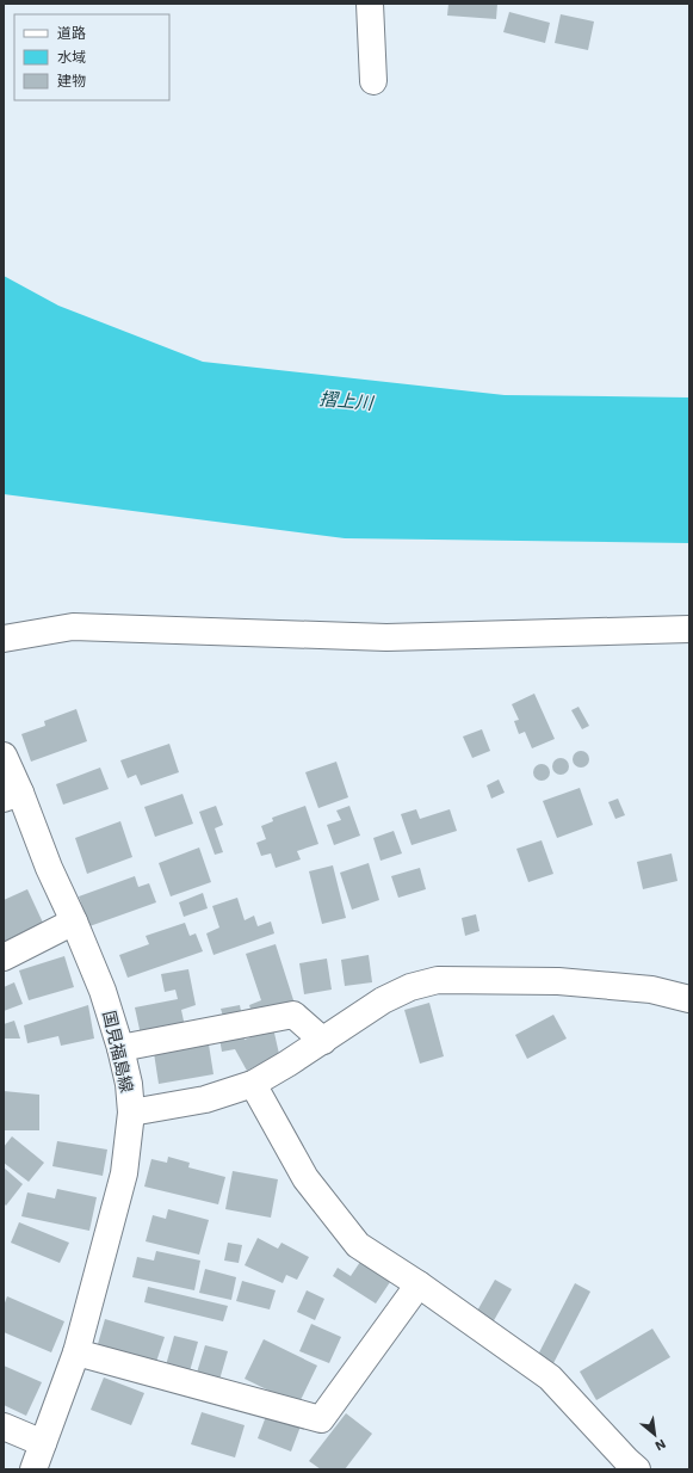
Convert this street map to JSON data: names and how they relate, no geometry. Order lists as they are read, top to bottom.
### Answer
{
  "streets": {
    "street": ["国見福島線"]
  },
  "water": ["摺上川"],
  "legend": ["道路", "水域", "建物"],
  "north": "bottom right"
}
